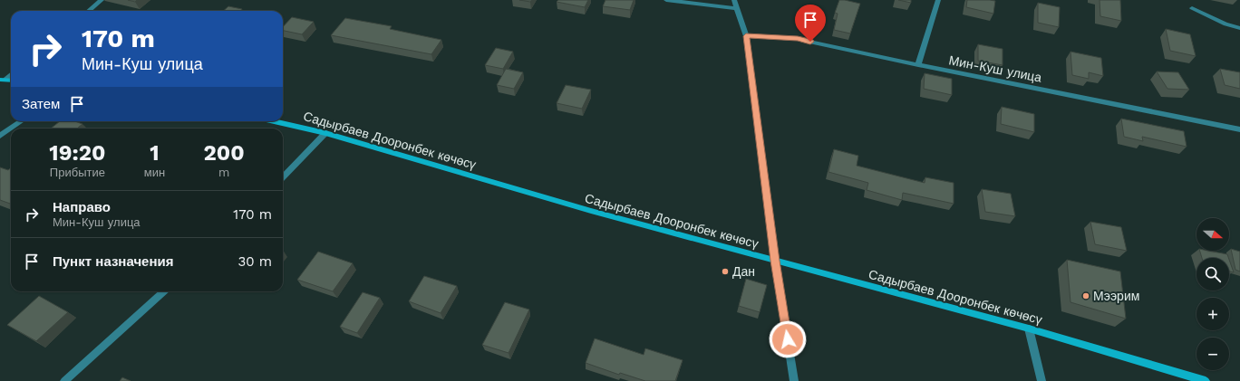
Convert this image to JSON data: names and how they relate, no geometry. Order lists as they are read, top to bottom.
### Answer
{
  "streets": {
    "main road": ["Садырбаев Дооронбек көчөсү"],
    "street": ["Мин-Куш улица"]
  },
  "places": ["Дан", "Мээрим"],
  "north": "right",
  "page": {
    "turn": ["170 m", "Мин-Куш улица"],
    "then": "Затем",
    "eta": [
      "19:20",
      "Прибытие",
      "1",
      "мин",
      "200",
      "m"
    ],
    "list": [
      {
        "name": "Направо",
        "note": "Мин-Куш улица",
        "value": "170 m"
      },
      {
        "name": "Пункт назначения",
        "value": "30 m"
      }
    ],
    "map_buttons": ["+", "−"]
  }
}
